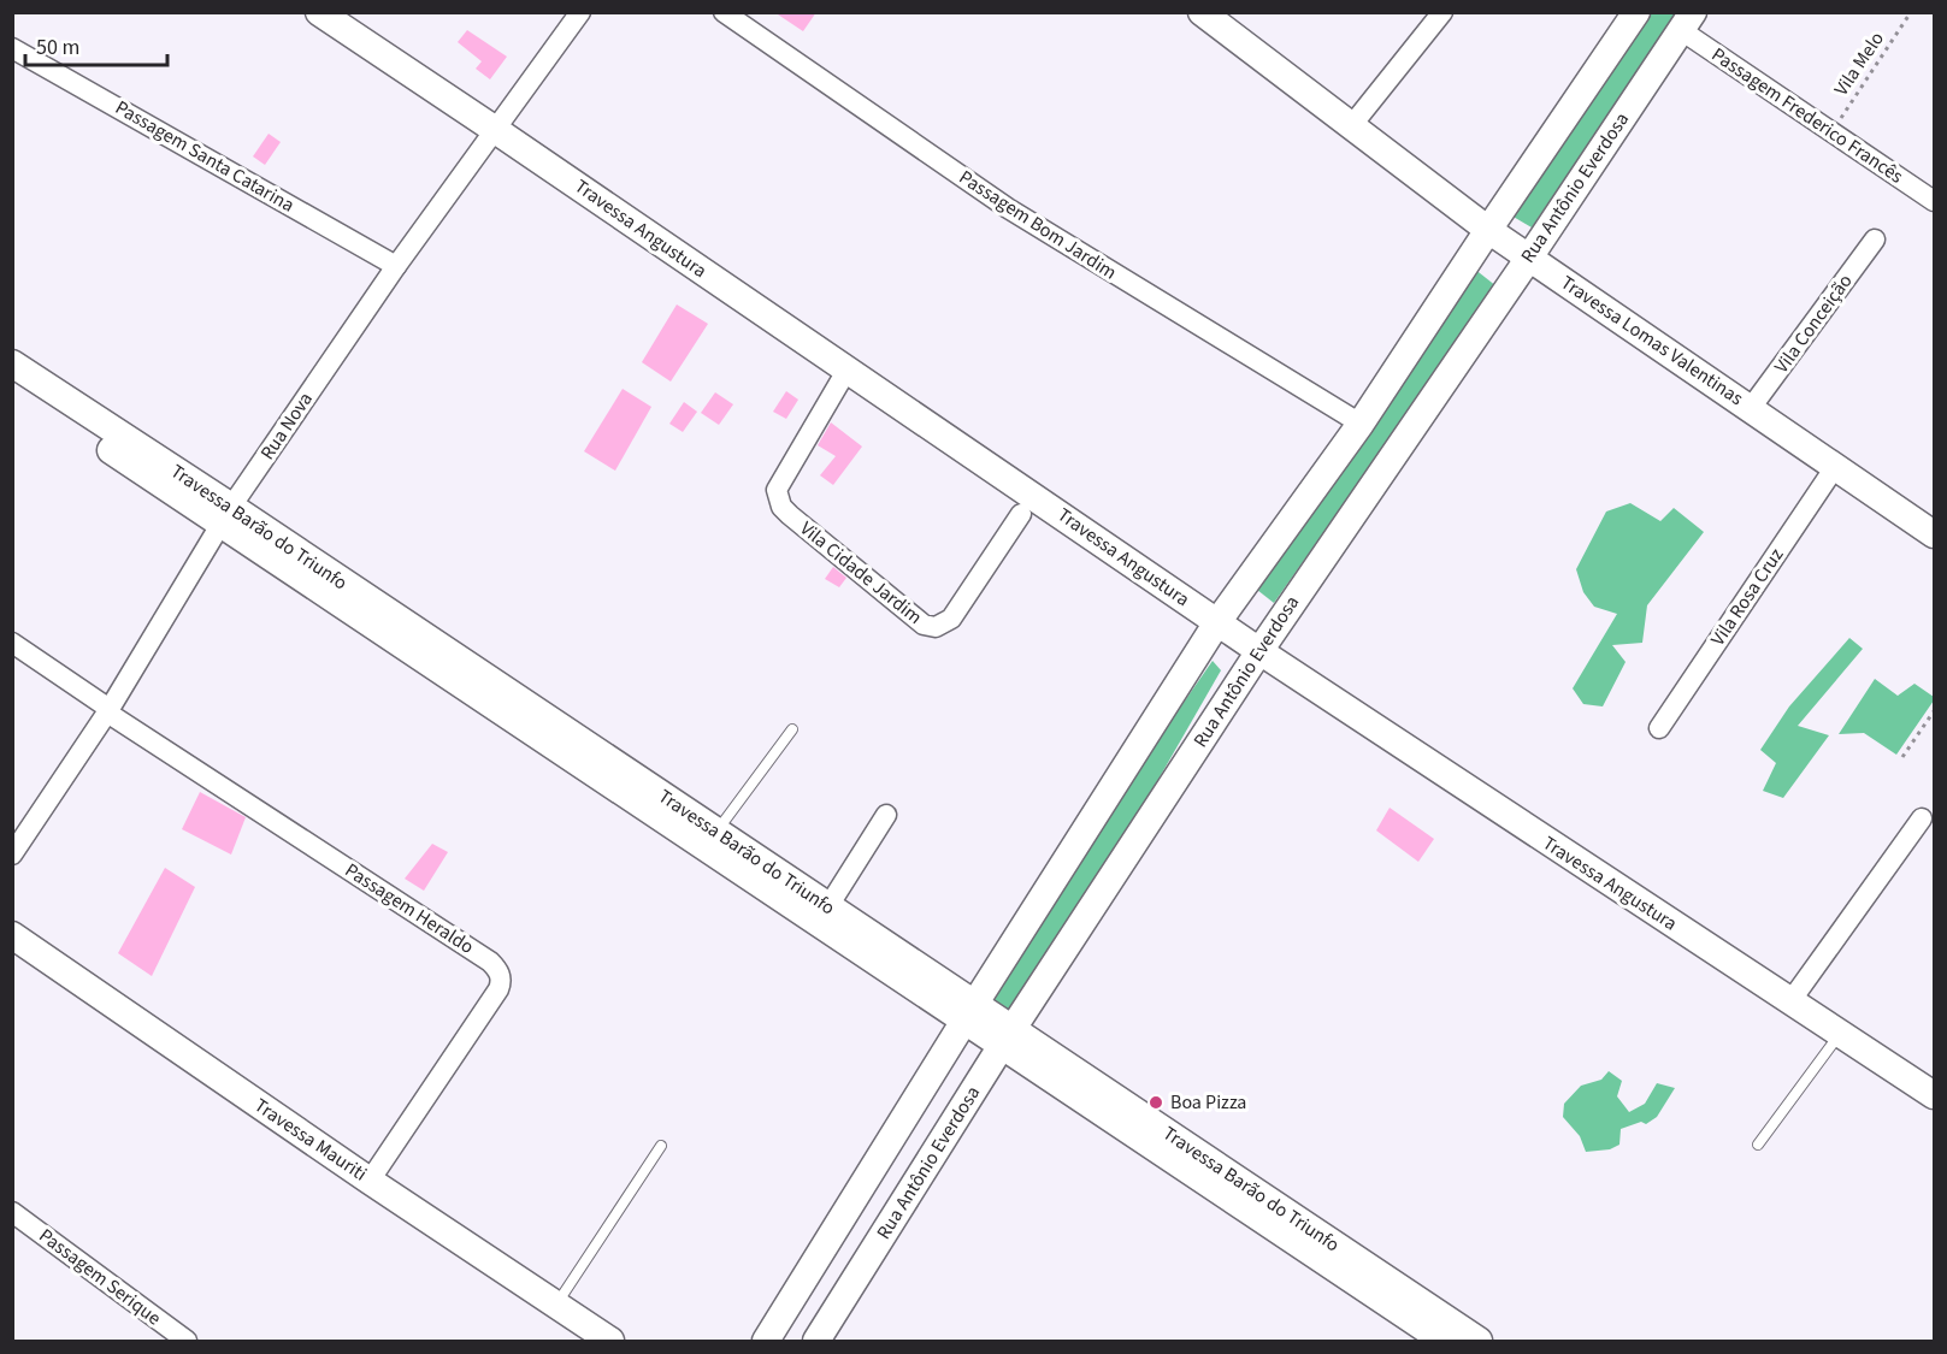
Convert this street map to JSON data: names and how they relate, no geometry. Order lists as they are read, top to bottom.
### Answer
{
  "streets": {
    "street": [
      "Passagem Frederico Francês",
      "Passagem Santa Catarina",
      "Rua Antônio Everdosa",
      "Passagem Bom Jardim",
      "Travessa Angustura",
      "Vila Conceição",
      "Travessa Lomas Valentinas",
      "Rua Nova",
      "Travessa Barão do Triunfo",
      "Vila Cidade Jardim",
      "Vila Rosa Cruz",
      "Passagem Heraldo",
      "Travessa Mauriti",
      "Passagem Serique"
    ],
    "path": ["Vila Melo"]
  },
  "crossings": [
    ["Vila Melo", "Passagem Frederico Francês"],
    ["Passagem Frederico Francês", "Rua Antônio Everdosa"],
    ["Passagem Santa Catarina", "Rua Nova"],
    ["Rua Antônio Everdosa", "Travessa Angustura"],
    ["Rua Antônio Everdosa", "Travessa Lomas Valentinas"],
    ["Rua Antônio Everdosa", "Travessa Barão do Triunfo"],
    ["Travessa Angustura", "Rua Nova"],
    ["Travessa Angustura", "Vila Cidade Jardim"],
    ["Vila Conceição", "Travessa Lomas Valentinas"],
    ["Travessa Lomas Valentinas", "Vila Rosa Cruz"],
    ["Rua Nova", "Travessa Barão do Triunfo"],
    ["Rua Nova", "Passagem Heraldo"],
    ["Passagem Heraldo", "Travessa Mauriti"]
  ],
  "places": ["Boa Pizza"],
  "scale_bar": "50 m"
}
